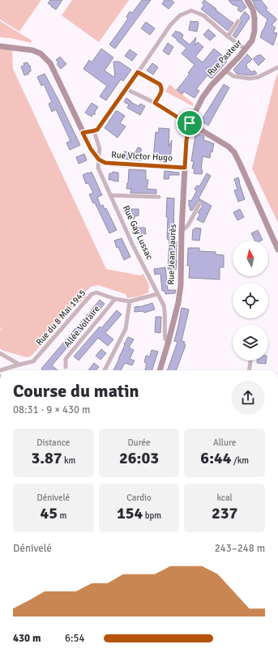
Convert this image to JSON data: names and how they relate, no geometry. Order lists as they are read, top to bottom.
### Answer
{
  "streets": {
    "main road": [
      "Rue Pasteur",
      "Rue Victor Hugo",
      "Rue Gay Lussac",
      "Rue Jean Jaurès"
    ],
    "street": ["Rue du 8 Mai 1945", "Allée Voltaire"]
  },
  "crossings": [
    ["Rue Pasteur", "Rue Victor Hugo"],
    ["Rue Pasteur", "Rue Jean Jaurès"],
    ["Rue Victor Hugo", "Rue Gay Lussac"],
    ["Rue Victor Hugo", "Rue Jean Jaurès"],
    ["Rue Gay Lussac", "Rue Jean Jaurès"],
    ["Rue Gay Lussac", "Rue du 8 Mai 1945"],
    ["Rue du 8 Mai 1945", "Allée Voltaire"]
  ],
  "north": "top",
  "page": {
    "heading": ["Course du matin", "08:31 · 9 × 430 m"],
    "stats": [
      ["Distance", "3.87 km"],
      ["Durée", "26:03"],
      ["Allure", "6:44 /km"],
      ["Dénivelé", "45 m"],
      ["Cardio", "154 bpm"],
      ["kcal", "237"]
    ],
    "chart": ["Dénivelé", "243–248 m"],
    "list": [
      {
        "name": "430 m",
        "note": "6:54"
      }
    ]
  }
}
